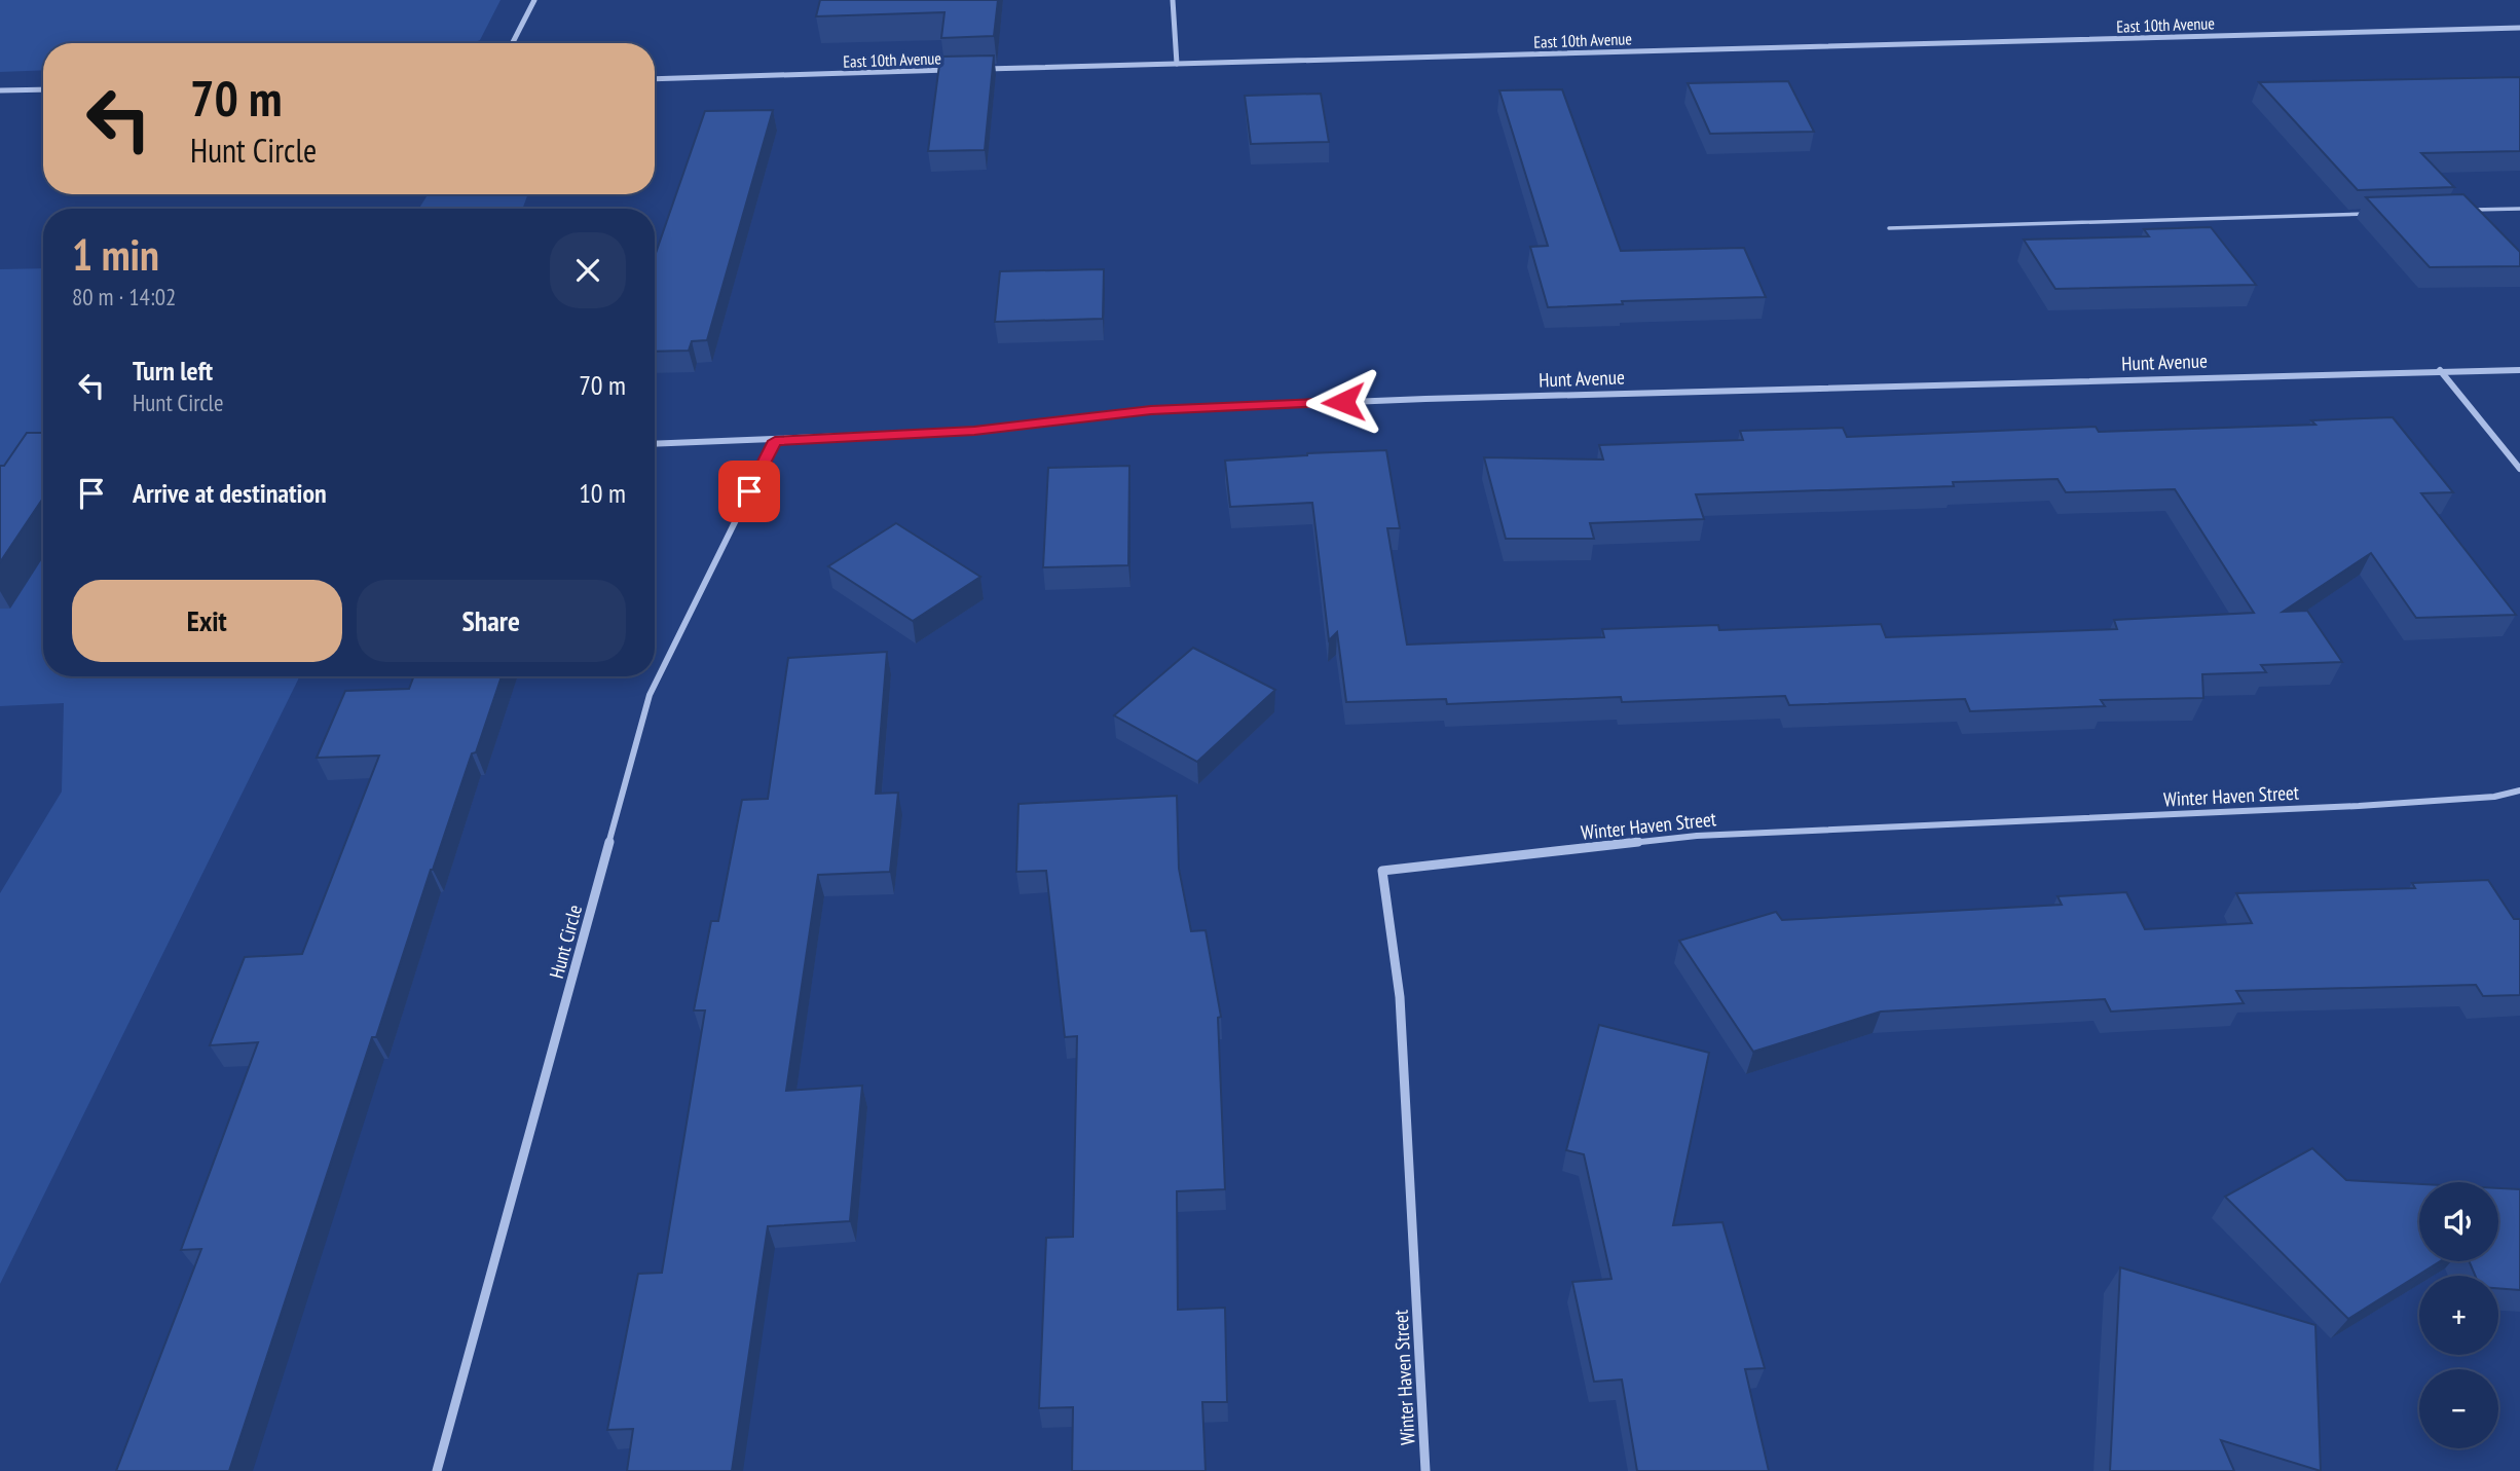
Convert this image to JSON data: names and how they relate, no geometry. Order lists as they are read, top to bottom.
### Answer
{
  "streets": {
    "street": [
      "East 10th Avenue",
      "Hunt Avenue",
      "Winter Haven Street",
      "Hunt Circle"
    ]
  },
  "crossings": [
    ["Hunt Avenue", "Hunt Circle"]
  ],
  "page": {
    "turn": ["70 m", "Hunt Circle"],
    "heading": ["1 min", "80 m · 14:02"],
    "list": [
      {
        "name": "Turn left",
        "note": "Hunt Circle",
        "value": "70 m"
      },
      {
        "name": "Arrive at destination",
        "value": "10 m"
      }
    ],
    "buttons": ["Exit", "Share"],
    "map_buttons": ["+", "−"]
  }
}
